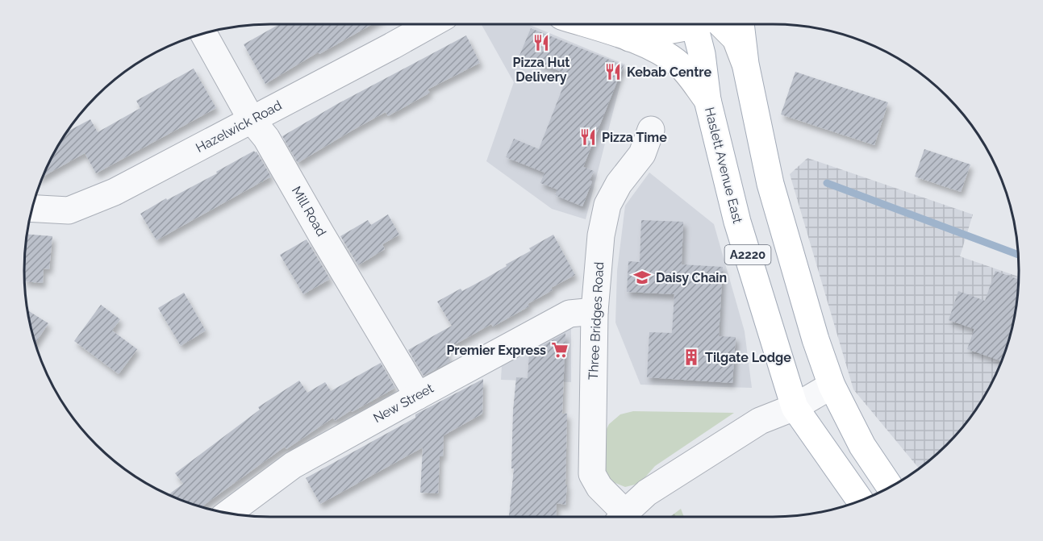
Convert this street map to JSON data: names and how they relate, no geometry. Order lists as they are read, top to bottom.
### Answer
{
  "streets": {
    "main road": ["Haslett Avenue East", "A2220"],
    "street": [
      "Hazelwick Road",
      "Mill Road",
      "Three Bridges Road",
      "New Street"
    ]
  },
  "crossings": [
    ["Hazelwick Road", "Mill Road"],
    ["Haslett Avenue East", "Three Bridges Road"],
    ["Mill Road", "New Street"],
    ["A2220", "Three Bridges Road"],
    ["Three Bridges Road", "New Street"]
  ],
  "places": {
    "restaurant": ["Pizza Hut Delivery", "Kebab Centre", "Pizza Time"],
    "school or university": ["Daisy Chain"],
    "supermarket": ["Premier Express"],
    "building": ["Tilgate Lodge"]
  }
}
